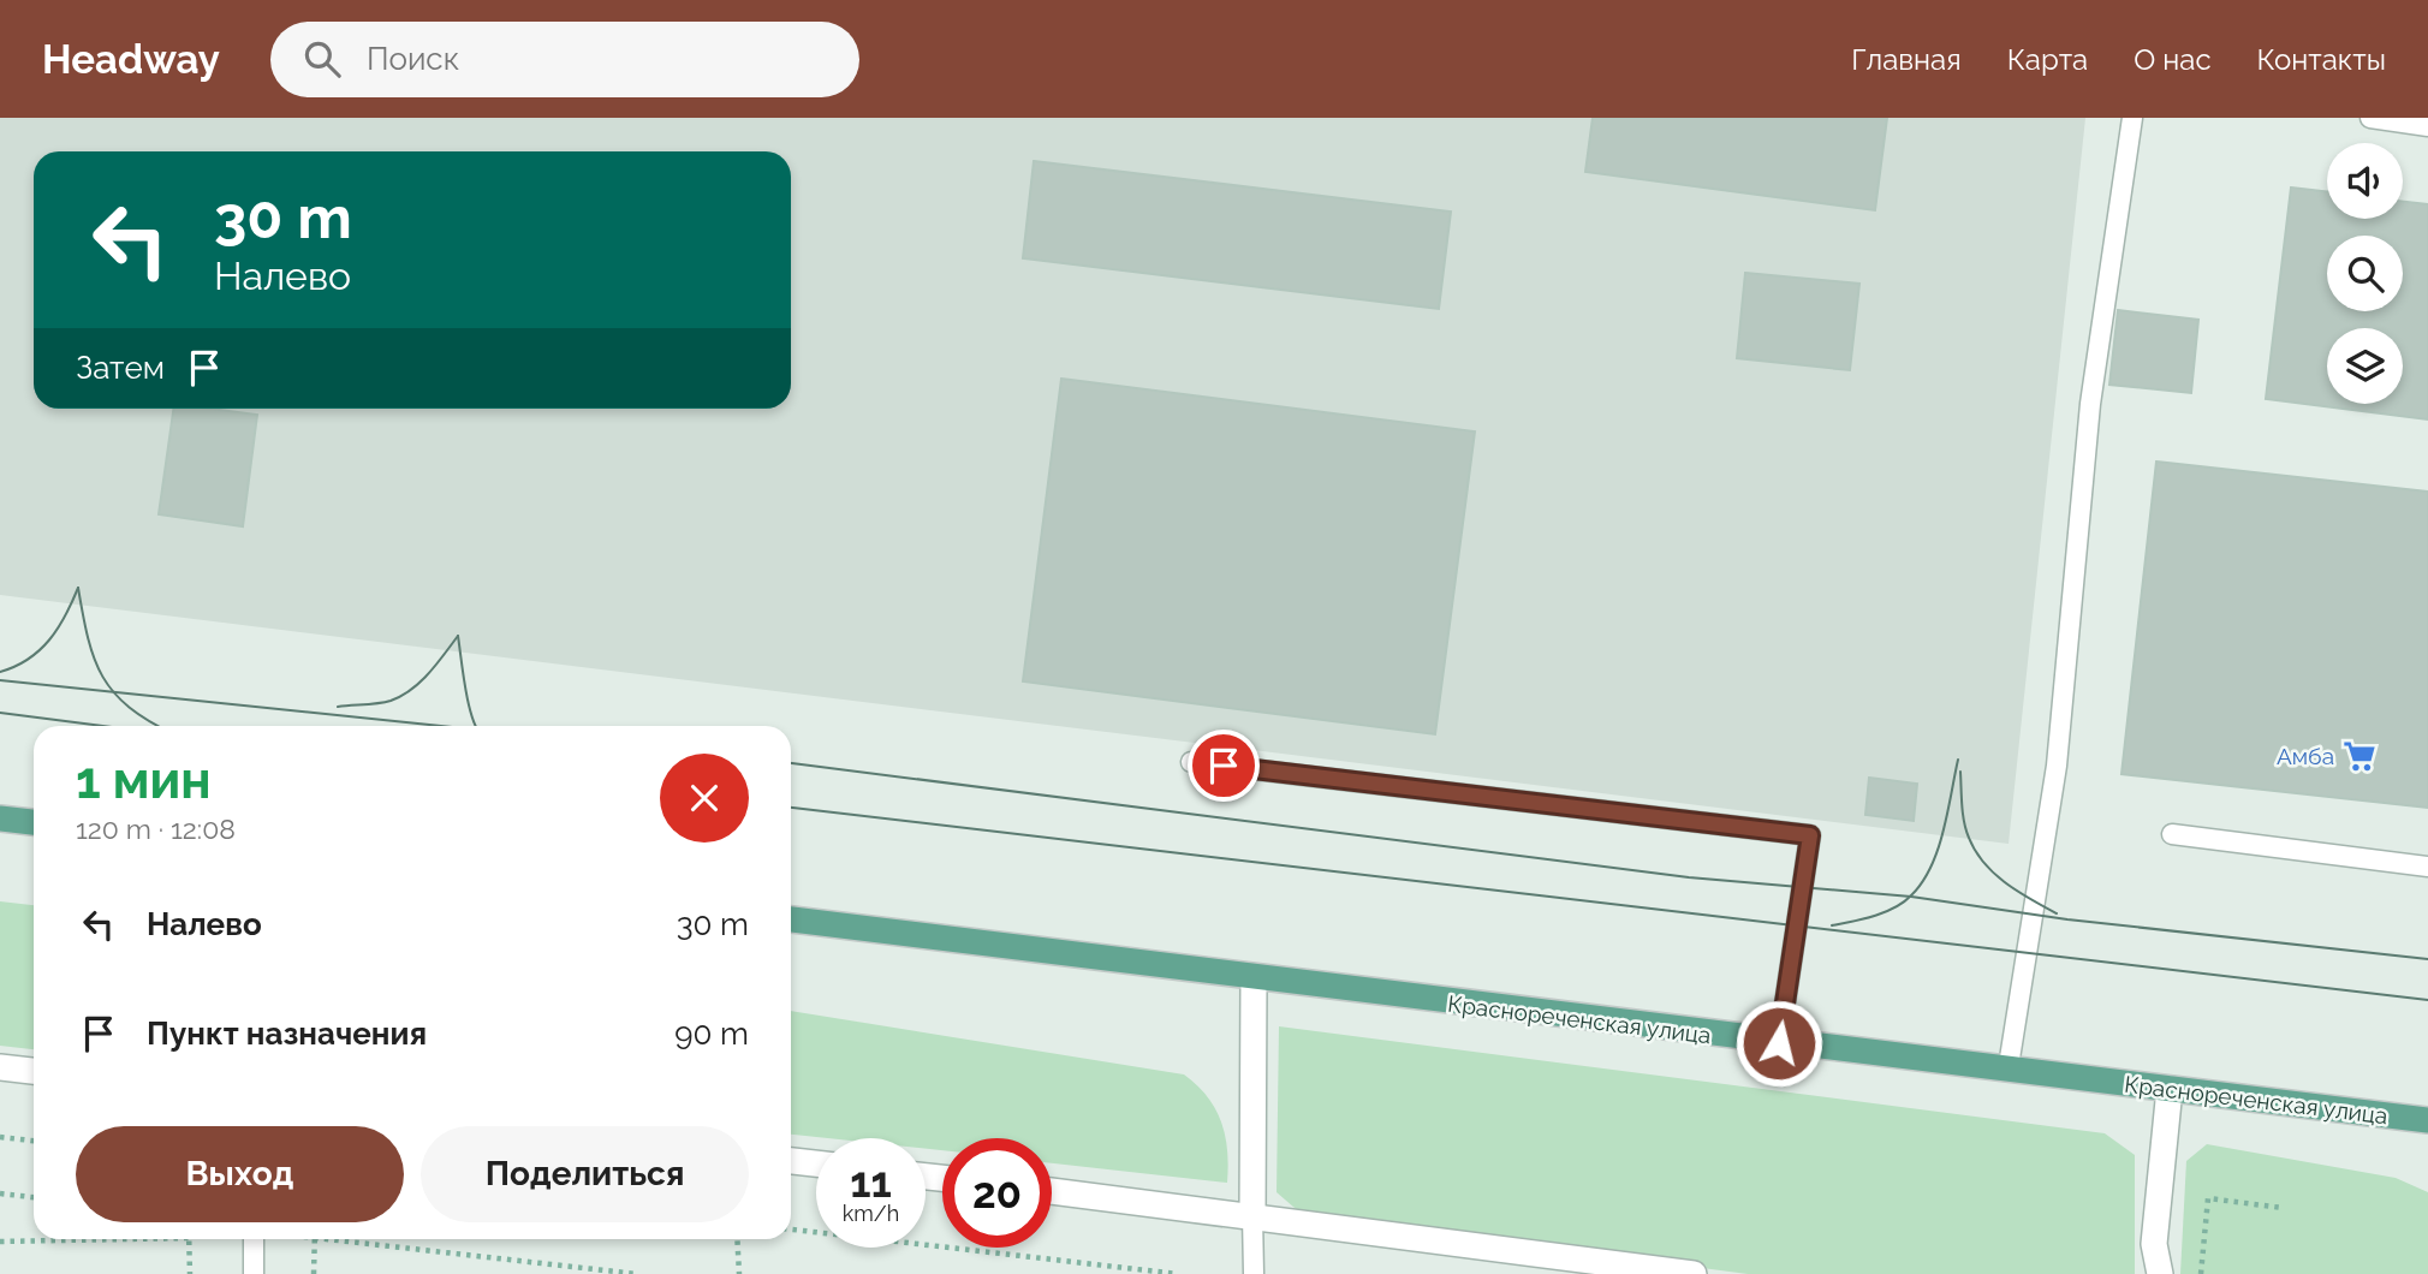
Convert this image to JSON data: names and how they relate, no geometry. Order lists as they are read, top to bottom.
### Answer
{
  "streets": {
    "main road": ["Краснореченская улица"]
  },
  "places": {
    "supermarket": ["Амба"]
  },
  "page": {
    "header": "Headway",
    "search": "Поиск",
    "nav": [
      "Главная",
      "Карта",
      "О нас",
      "Контакты"
    ],
    "turn": ["30 m", "Налево"],
    "then": "Затем",
    "heading": ["1 мин", "120 m · 12:08"],
    "list": [
      {
        "name": "Налево",
        "value": "30 m"
      },
      {
        "name": "Пункт назначения",
        "value": "90 m"
      }
    ],
    "buttons": ["Выход", "Поделиться"],
    "speed": "11 km/h",
    "limit": "20"
  }
}
